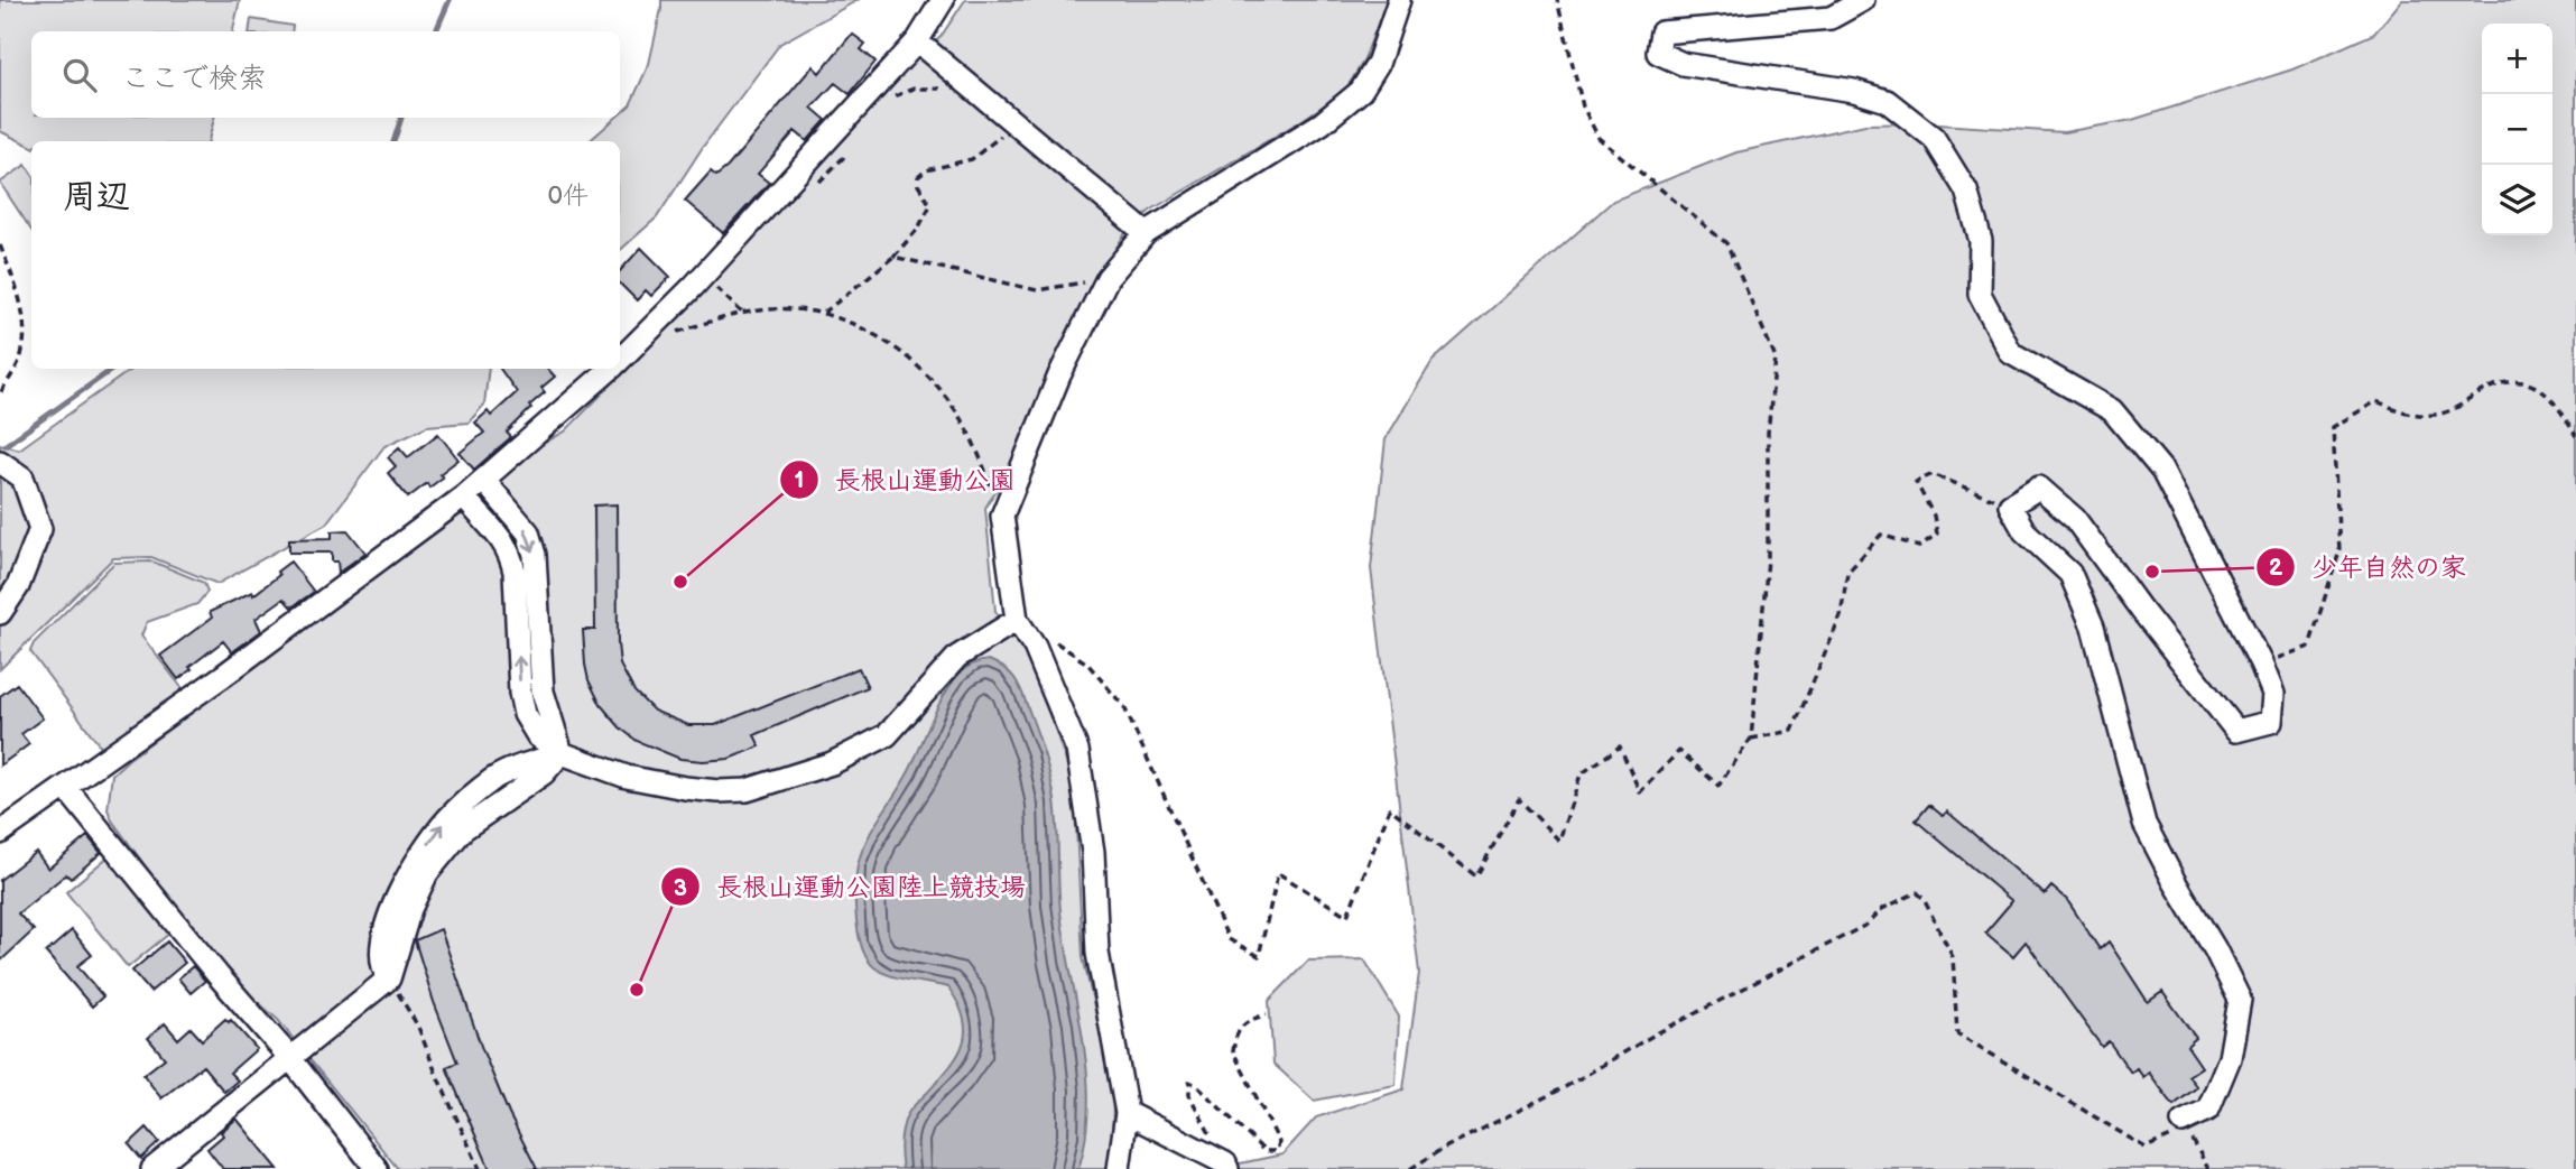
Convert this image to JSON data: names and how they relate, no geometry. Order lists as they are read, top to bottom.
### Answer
{
  "places": ["少年自然の家", "長根山運動公園", "長根山運動公園陸上競技場"],
  "page": {
    "map_buttons": ["+", "−"],
    "search": "ここで検索",
    "heading": ["周辺", "0件"]
  }
}
